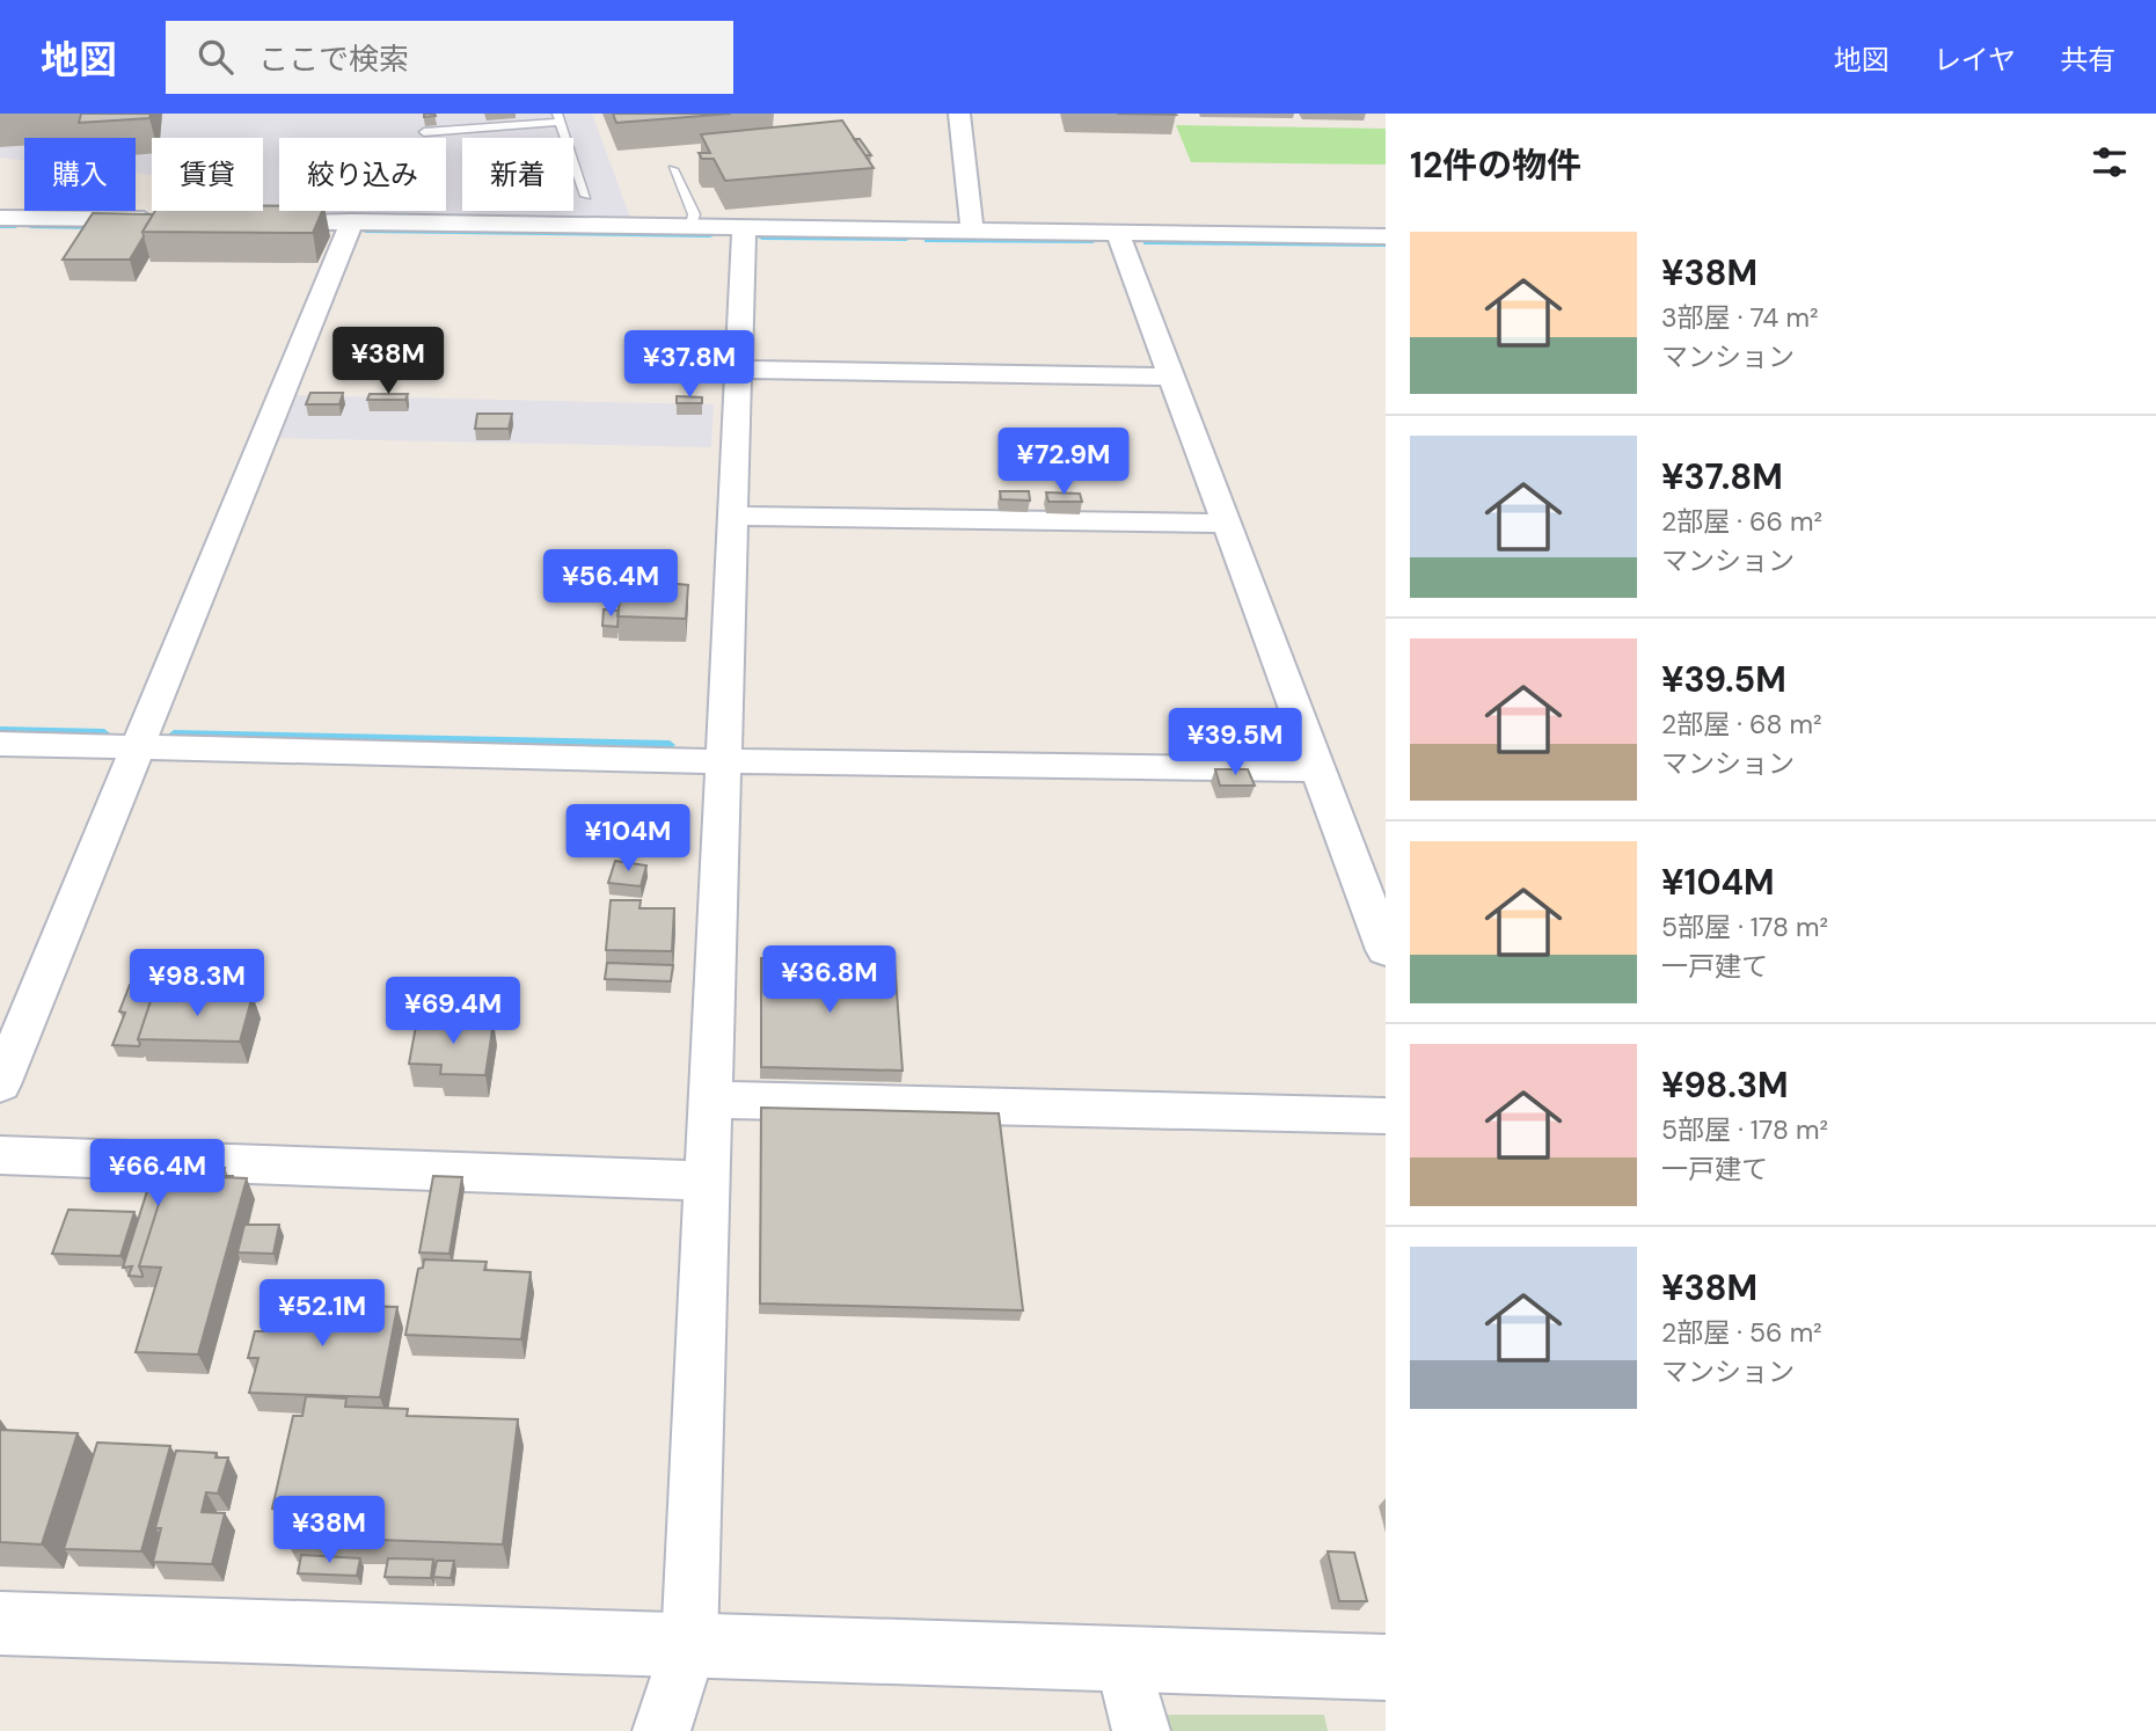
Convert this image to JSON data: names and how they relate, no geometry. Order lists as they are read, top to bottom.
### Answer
{
  "page": {
    "header": "地図",
    "search": "ここで検索",
    "nav": ["地図", "レイヤ", "共有"],
    "heading": "12件の物件",
    "chip": [
      "購入",
      "賃貸",
      "絞り込み",
      "新着"
    ],
    "list": [
      {
        "name": "¥38M",
        "note": "3部屋 · 74 m² · マンション"
      },
      {
        "name": "¥37.8M",
        "note": "2部屋 · 66 m² · マンション"
      },
      {
        "name": "¥39.5M",
        "note": "2部屋 · 68 m² · マンション"
      },
      {
        "name": "¥104M",
        "note": "5部屋 · 178 m² · 一戸建て"
      },
      {
        "name": "¥98.3M",
        "note": "5部屋 · 178 m² · 一戸建て"
      },
      {
        "name": "¥38M",
        "note": "2部屋 · 56 m² · マンション"
      }
    ],
    "price": [
      "¥38M",
      "¥37.8M",
      "¥72.9M",
      "¥56.4M",
      "¥39.5M",
      "¥104M",
      "¥36.8M",
      "¥98.3M",
      "¥69.4M",
      "¥66.4M",
      "¥52.1M",
      "¥38M"
    ]
  }
}
